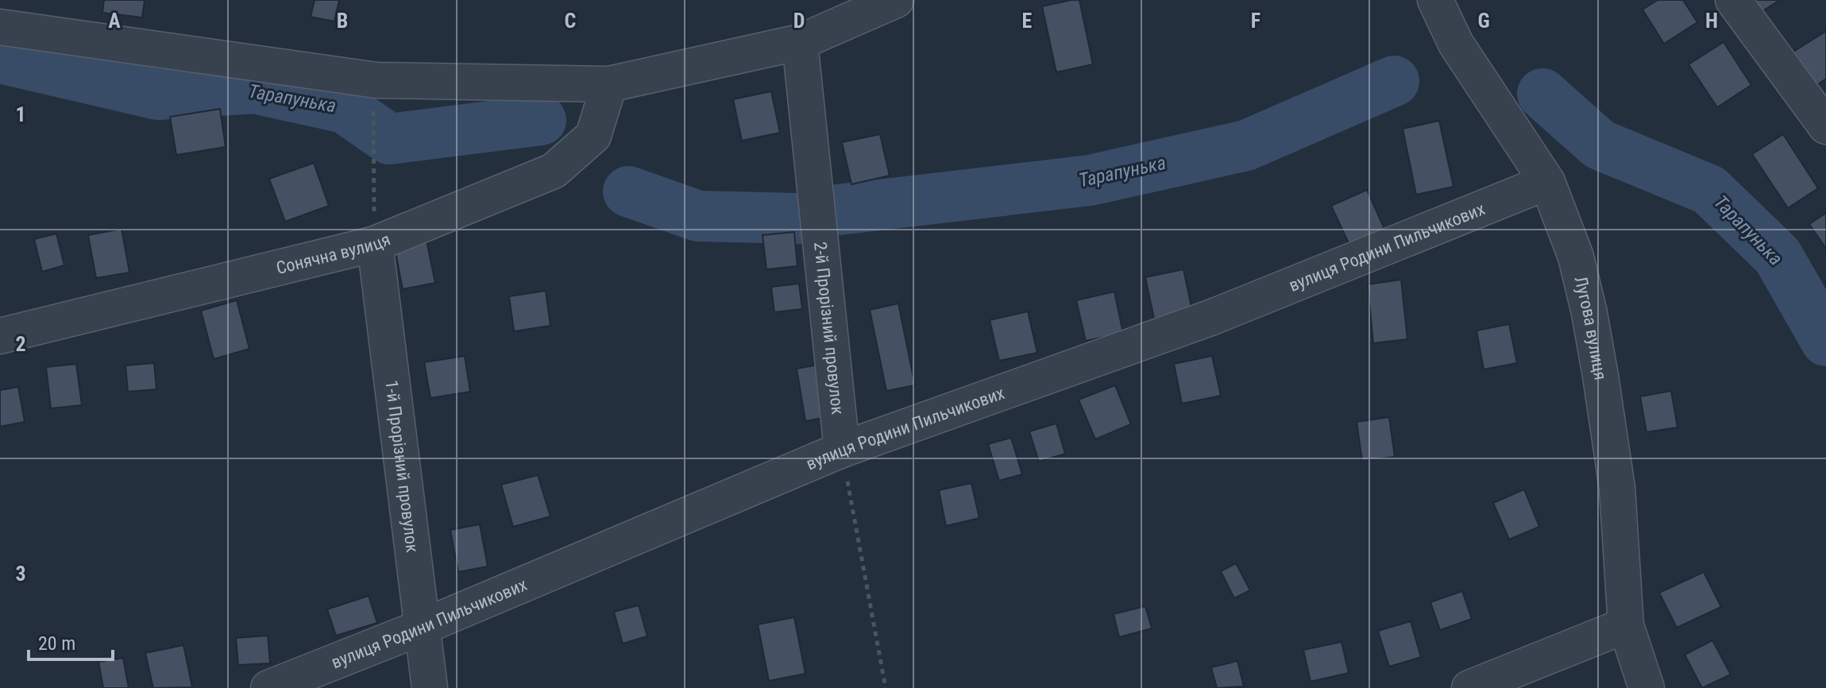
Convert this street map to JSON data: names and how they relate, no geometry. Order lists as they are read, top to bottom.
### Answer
{
  "streets": {
    "street": [
      "вулиця Родини Пильчикових",
      "Сонячна вулиця",
      "Лугова вулиця",
      "2-й Прорізний провулок",
      "1-й Прорізний провулок"
    ]
  },
  "crossings": [
    ["вулиця Родини Пильчикових", "Лугова вулиця"],
    ["вулиця Родини Пильчикових", "2-й Прорізний провулок"],
    ["вулиця Родини Пильчикових", "1-й Прорізний провулок"],
    ["Сонячна вулиця", "1-й Прорізний провулок"]
  ],
  "water": ["Тарапунька"],
  "scale_bar": "20 m",
  "grid": {
    "columns": [
      "A",
      "B",
      "C",
      "D",
      "E",
      "F",
      "G",
      "H"
    ],
    "rows": ["1", "2", "3"]
  }
}
